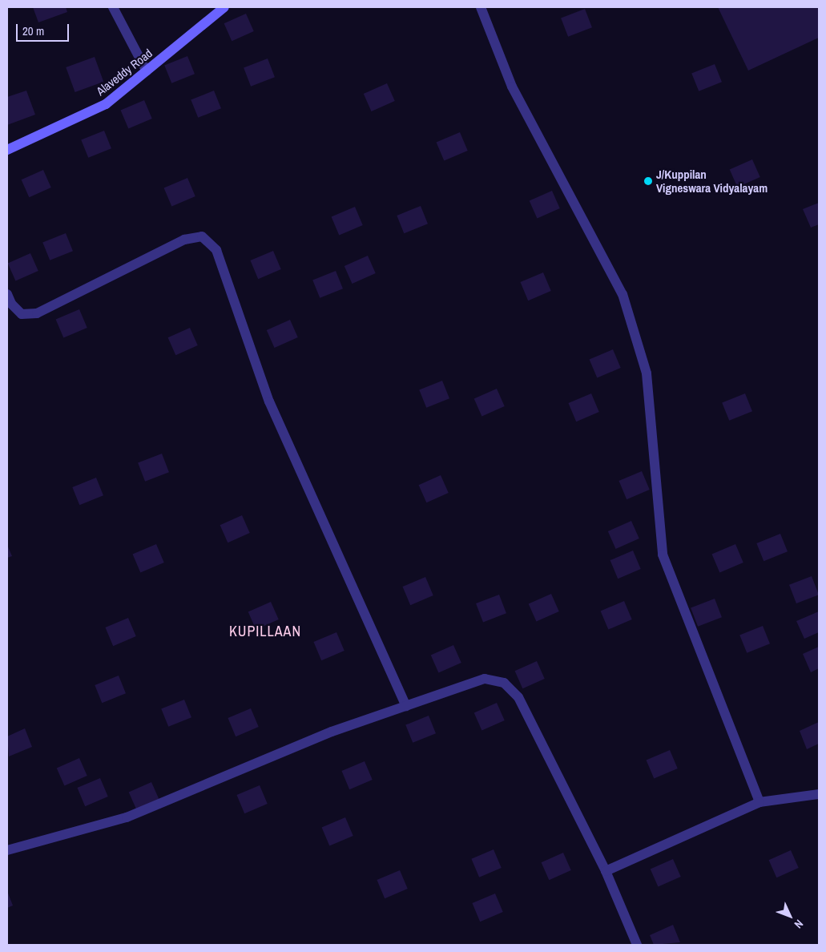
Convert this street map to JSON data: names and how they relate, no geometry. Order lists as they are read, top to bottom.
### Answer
{
  "streets": {
    "street": ["Alaveddy Road"]
  },
  "districts": ["KUPILLAAN"],
  "places": ["J/Kuppilan Vigneswara Vidyalayam"],
  "scale_bar": "20 m",
  "north": "bottom right"
}
